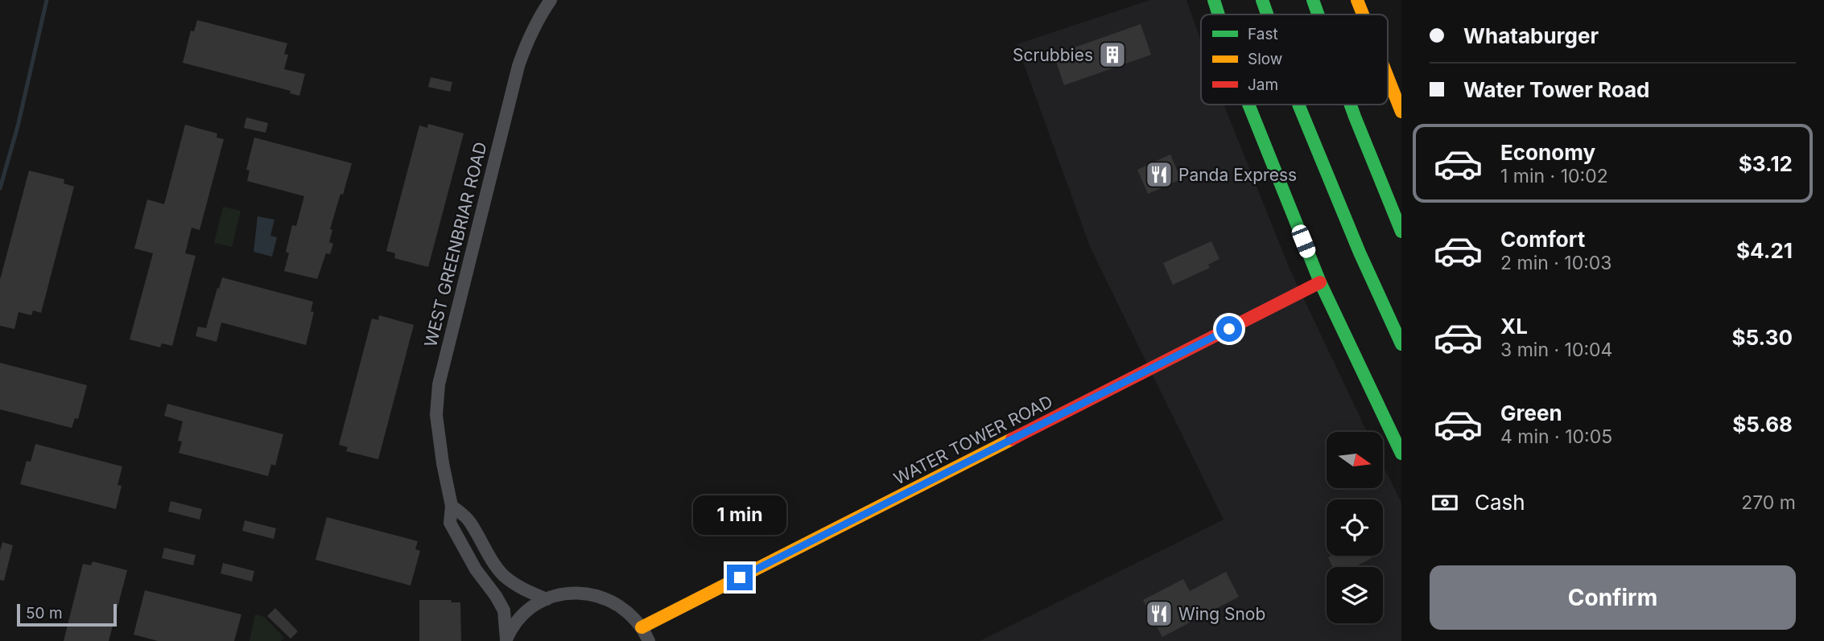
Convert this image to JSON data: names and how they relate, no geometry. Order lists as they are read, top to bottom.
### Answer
{
  "streets": {
    "main road": ["WATER TOWER ROAD"],
    "street": ["WEST GREENBRIAR ROAD"]
  },
  "places": {
    "building": ["Scrubbies"],
    "restaurant": ["Panda Express", "Wing Snob"]
  },
  "legend": ["Fast", "Slow", "Jam"],
  "scale_bar": "50 m",
  "north": "right",
  "page": {
    "banner": ["Whataburger", "Water Tower Road"],
    "list": [
      {
        "name": "Economy",
        "note": "1 min · 10:02",
        "value": "$3.12"
      },
      {
        "name": "Comfort",
        "note": "2 min · 10:03",
        "value": "$4.21"
      },
      {
        "name": "XL",
        "note": "3 min · 10:04",
        "value": "$5.30"
      },
      {
        "name": "Green",
        "note": "4 min · 10:05",
        "value": "$5.68"
      }
    ],
    "pay": ["Cash", "270 m"],
    "bubble": "1 min",
    "buttons": "Confirm",
    "scale": "50 m"
  }
}
